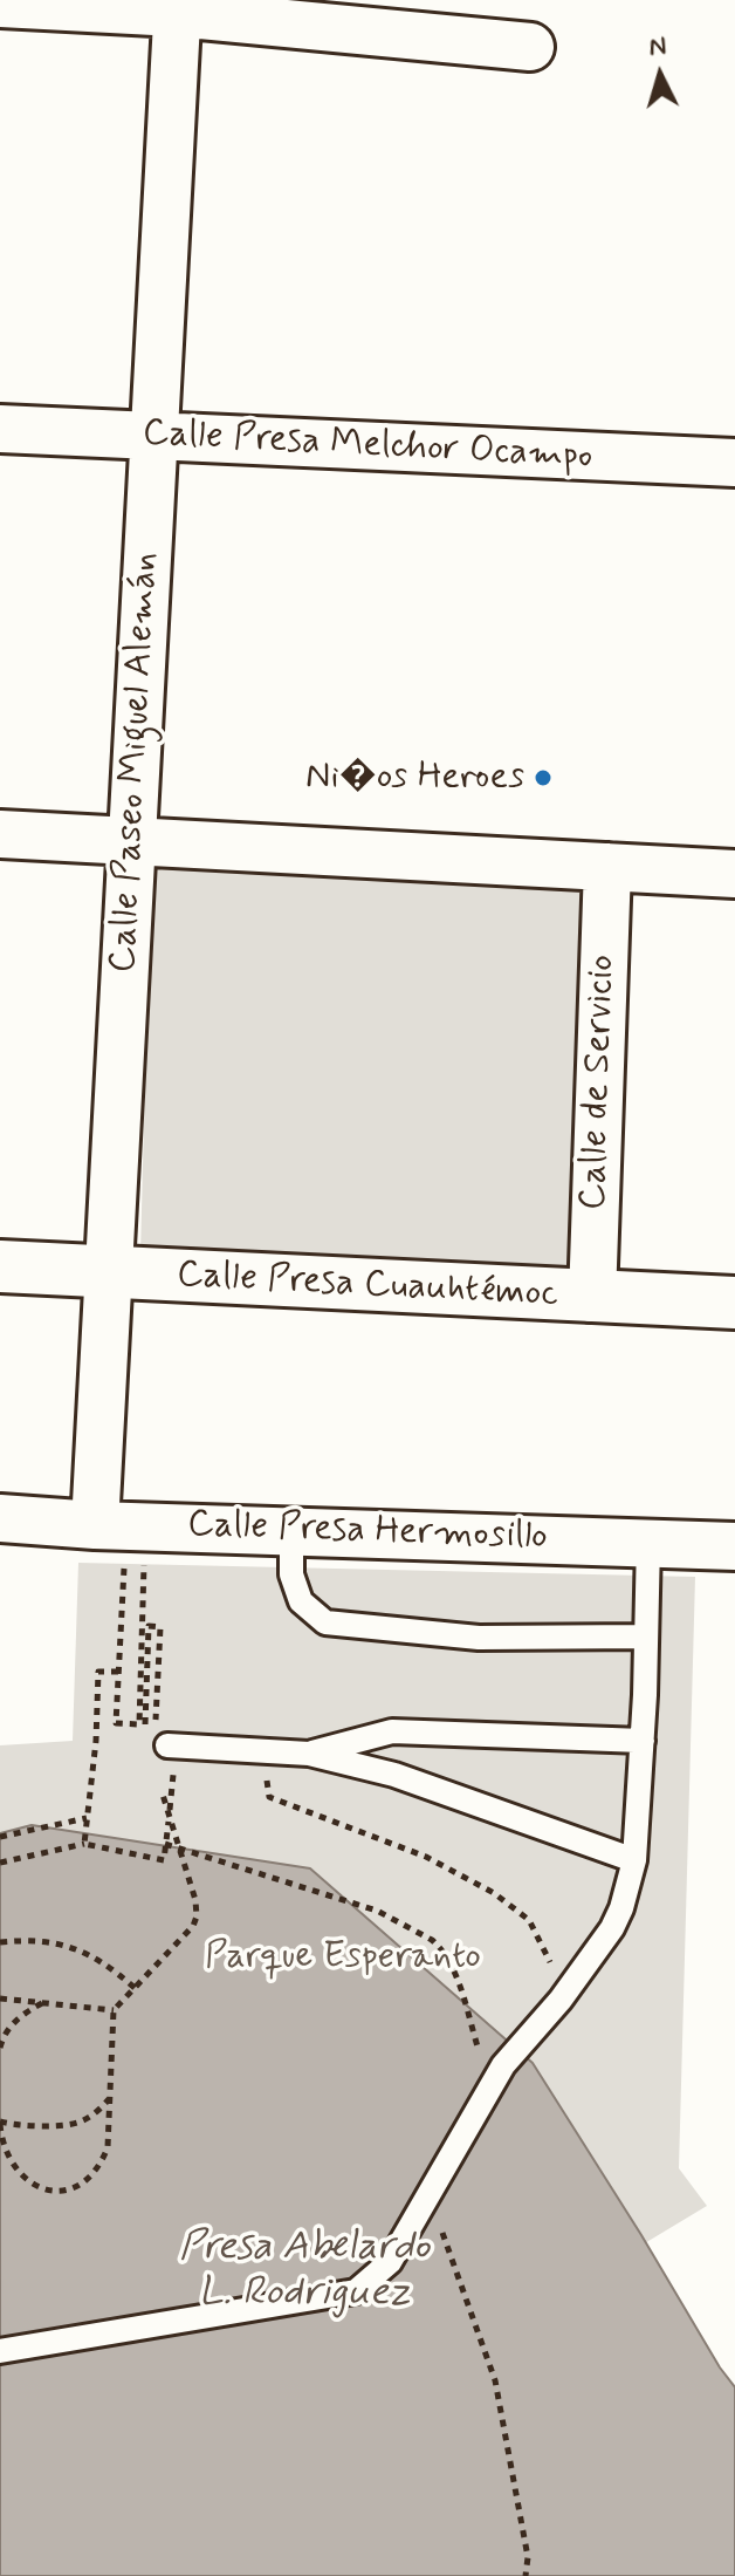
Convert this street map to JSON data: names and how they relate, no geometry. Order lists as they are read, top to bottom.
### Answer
{
  "streets": {
    "street": [
      "Calle Presa Melchor Ocampo",
      "Calle Paseo Miguel Alemán",
      "Calle de Servicio",
      "Calle Presa Cuauhtémoc",
      "Calle Presa Hermosillo"
    ]
  },
  "crossings": [
    ["Calle Presa Melchor Ocampo", "Calle Paseo Miguel Alemán"],
    ["Calle Paseo Miguel Alemán", "Calle Presa Cuauhtémoc"],
    ["Calle Paseo Miguel Alemán", "Calle Presa Hermosillo"],
    ["Calle de Servicio", "Calle Presa Cuauhtémoc"]
  ],
  "water": ["Presa Abelardo L. Rodriguez"],
  "parks": ["Parque Esperanto"],
  "places": ["Ni�os Heroes"],
  "north": "top"
}
